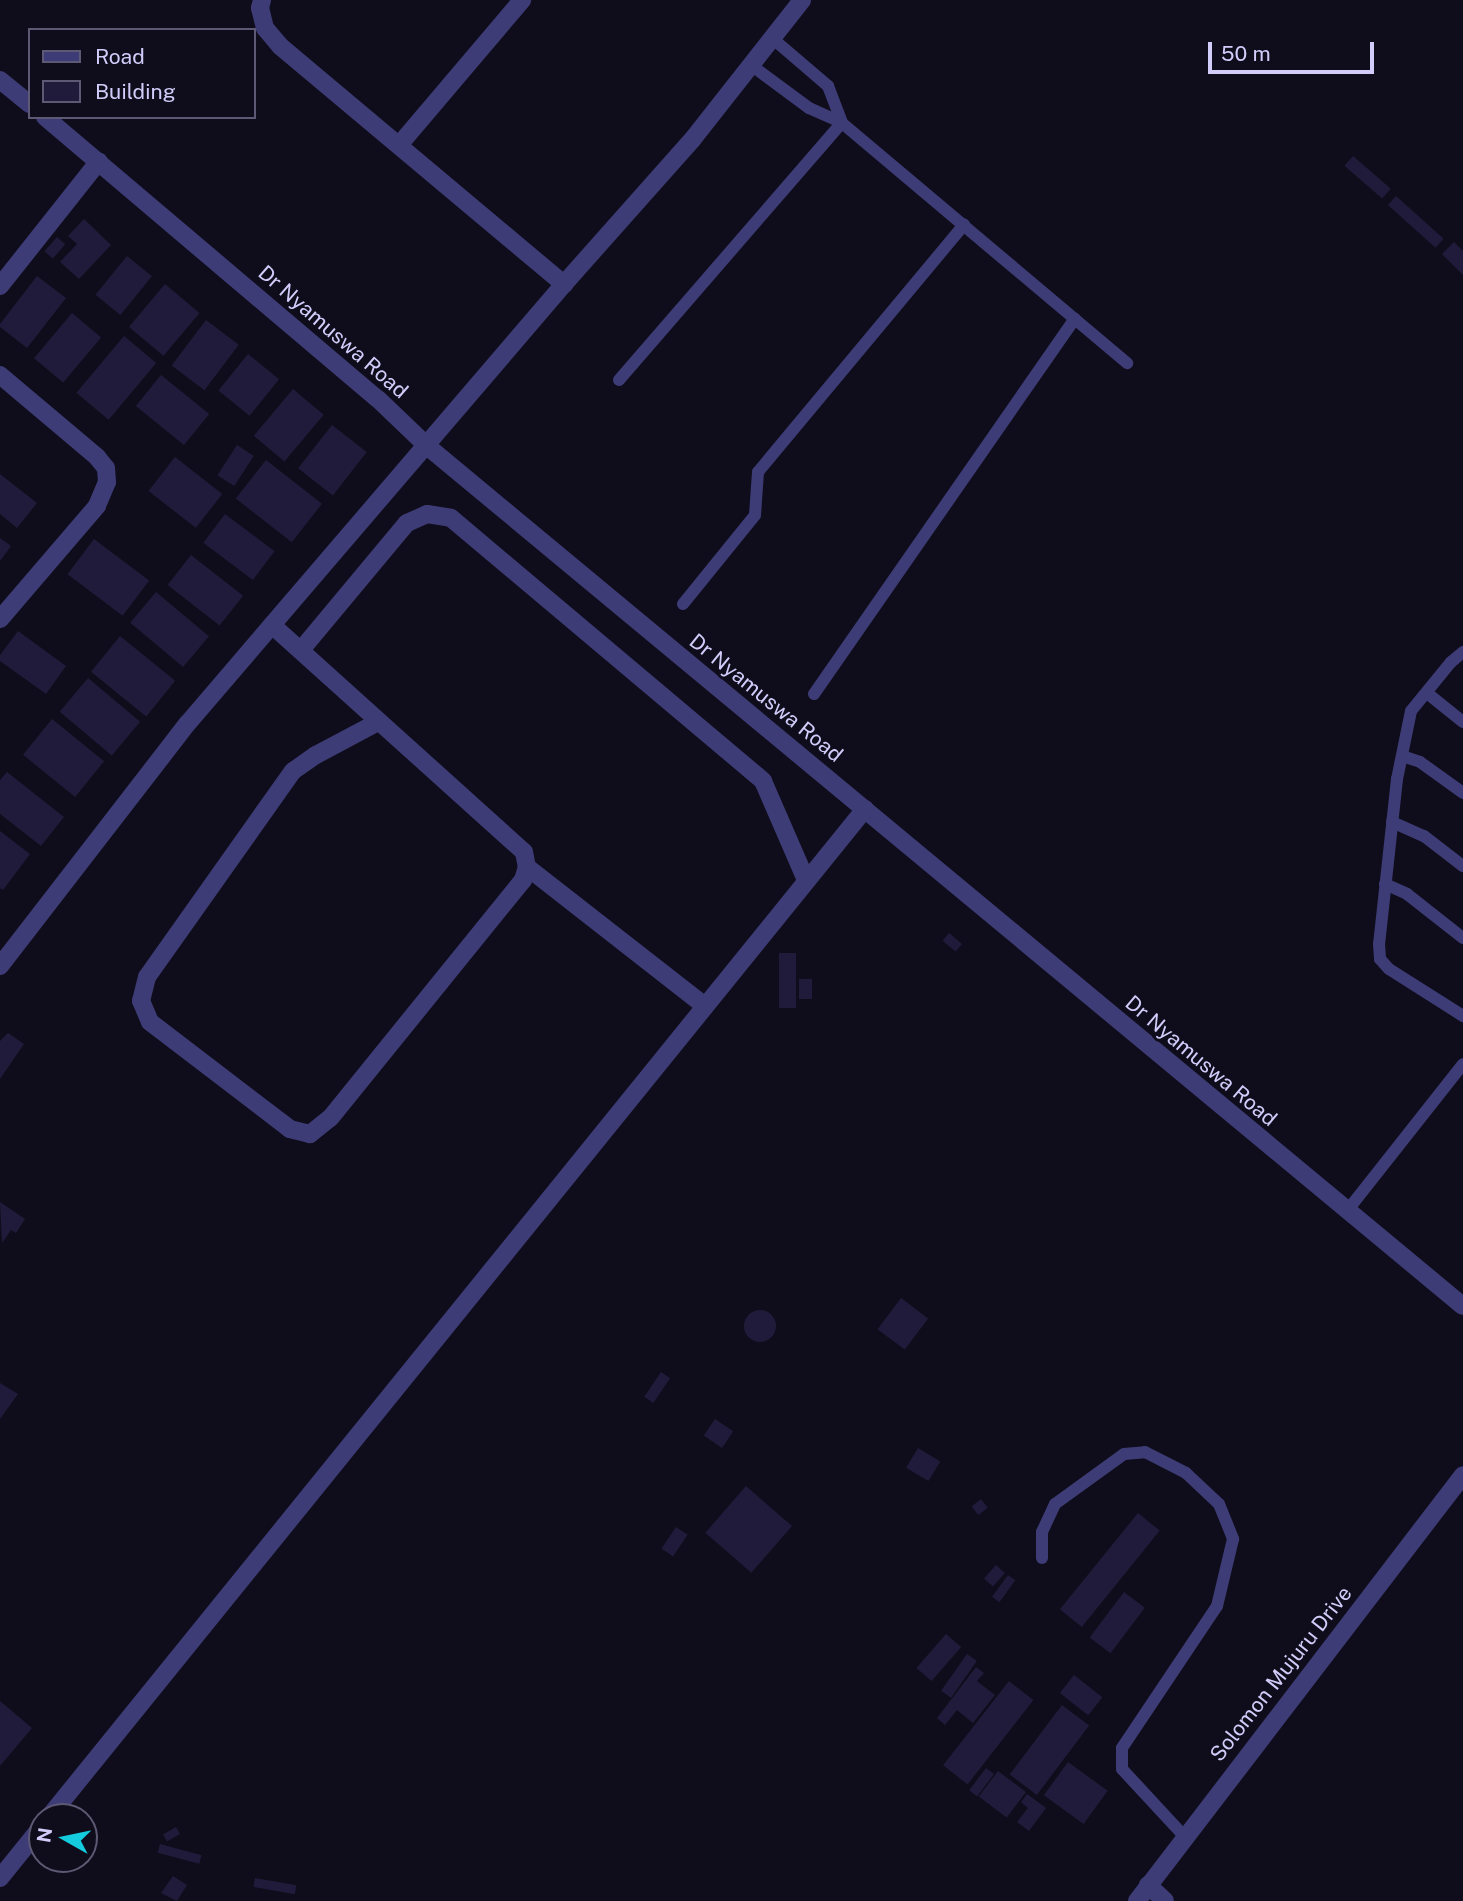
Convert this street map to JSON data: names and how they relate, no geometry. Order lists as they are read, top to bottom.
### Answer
{
  "streets": {
    "street": ["Dr Nyamuswa Road", "Solomon Mujuru Drive"]
  },
  "legend": ["Road", "Building"],
  "scale_bar": "50 m",
  "north": "left"
}
